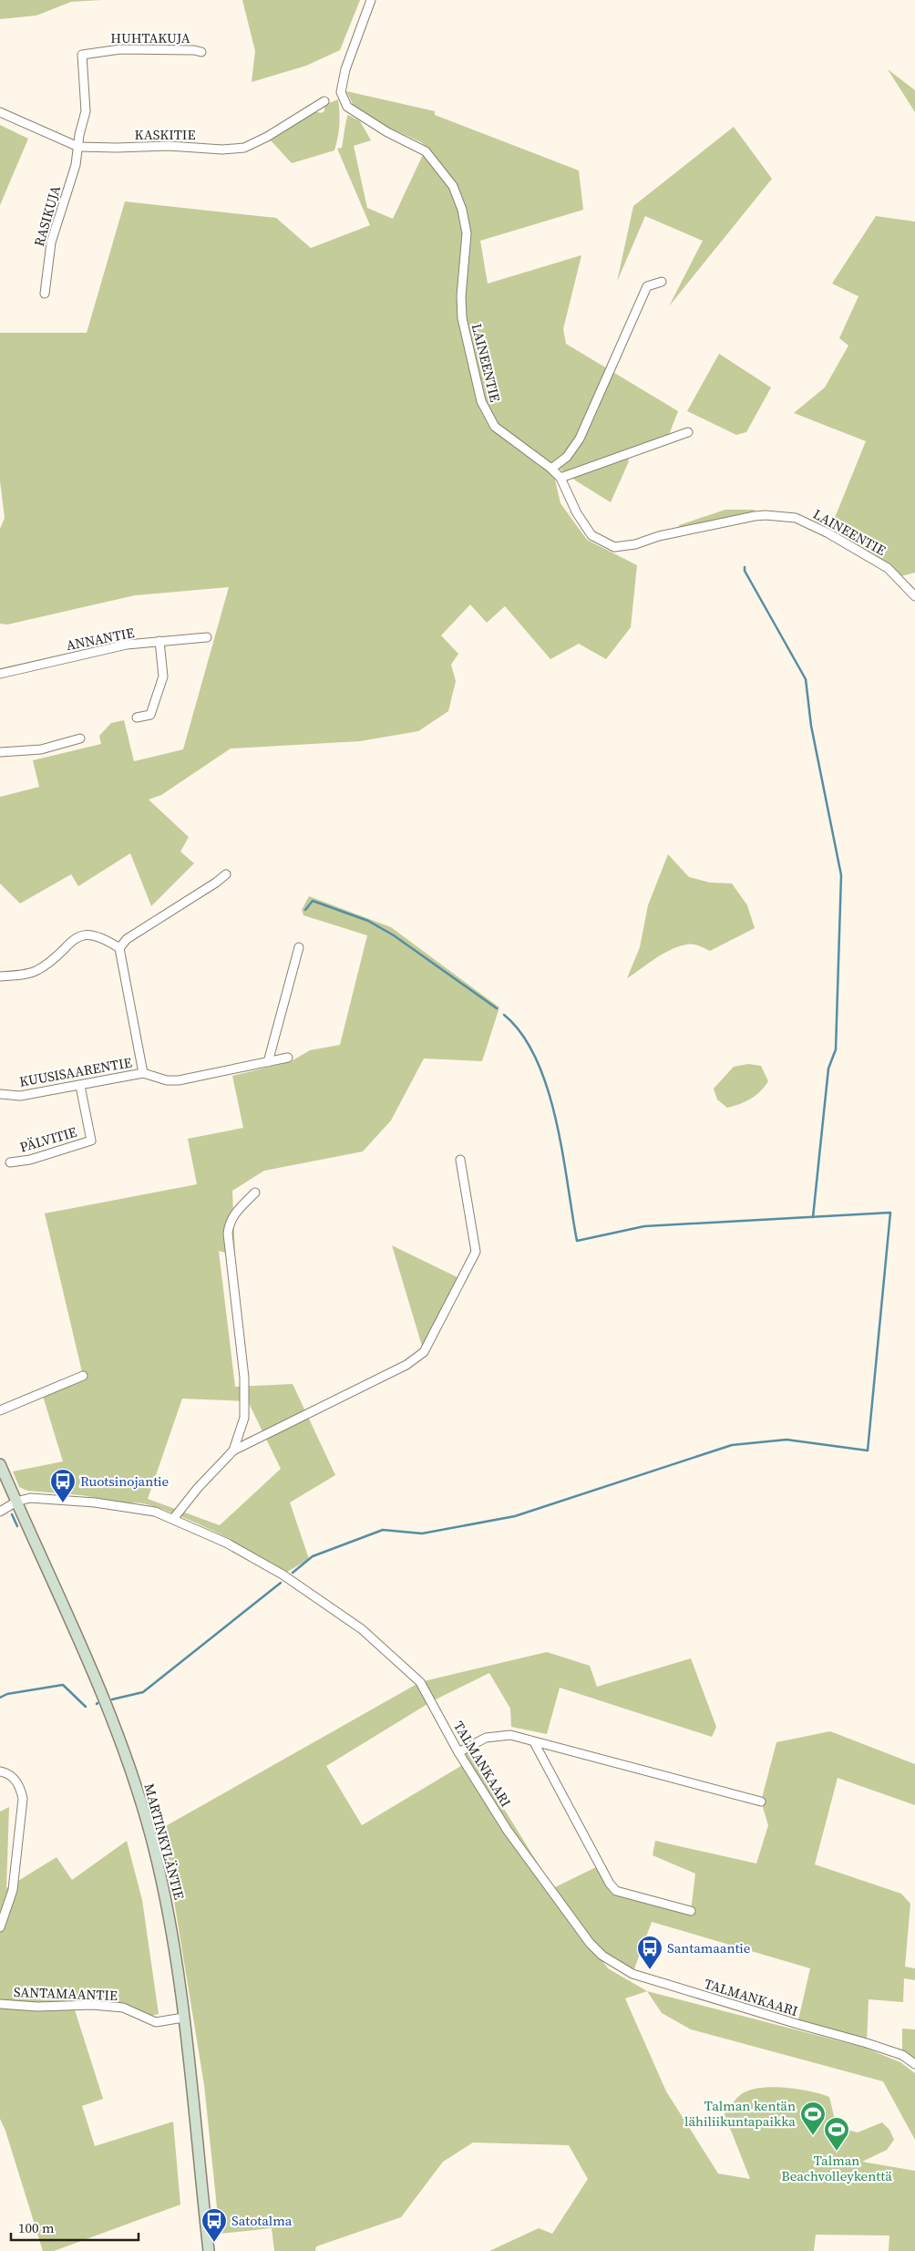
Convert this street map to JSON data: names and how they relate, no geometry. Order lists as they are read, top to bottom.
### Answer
{
  "streets": {
    "street": [
      "HUHTAKUJA",
      "KASKITIE",
      "RASIKUJA",
      "LAINEENTIE",
      "ANNANTIE",
      "KUUSISAARENTIE",
      "PÄLVITIE",
      "TALMANKAARI",
      "MARTINKYLÄNTIE",
      "SANTAMAANTIE"
    ]
  },
  "crossings": [
    ["HUHTAKUJA", "KASKITIE"],
    ["HUHTAKUJA", "RASIKUJA"],
    ["KASKITIE", "RASIKUJA"],
    ["KUUSISAARENTIE", "PÄLVITIE"],
    ["TALMANKAARI", "MARTINKYLÄNTIE"],
    ["MARTINKYLÄNTIE", "SANTAMAANTIE"]
  ],
  "places": {
    "bus stop": ["Ruotsinojantie", "Santamaantie", "Satotalma"],
    "sports": ["Talman kentän lähiliikuntapaikka", "Talman Beachvolleykenttä"]
  },
  "scale_bar": "100 m"
}
